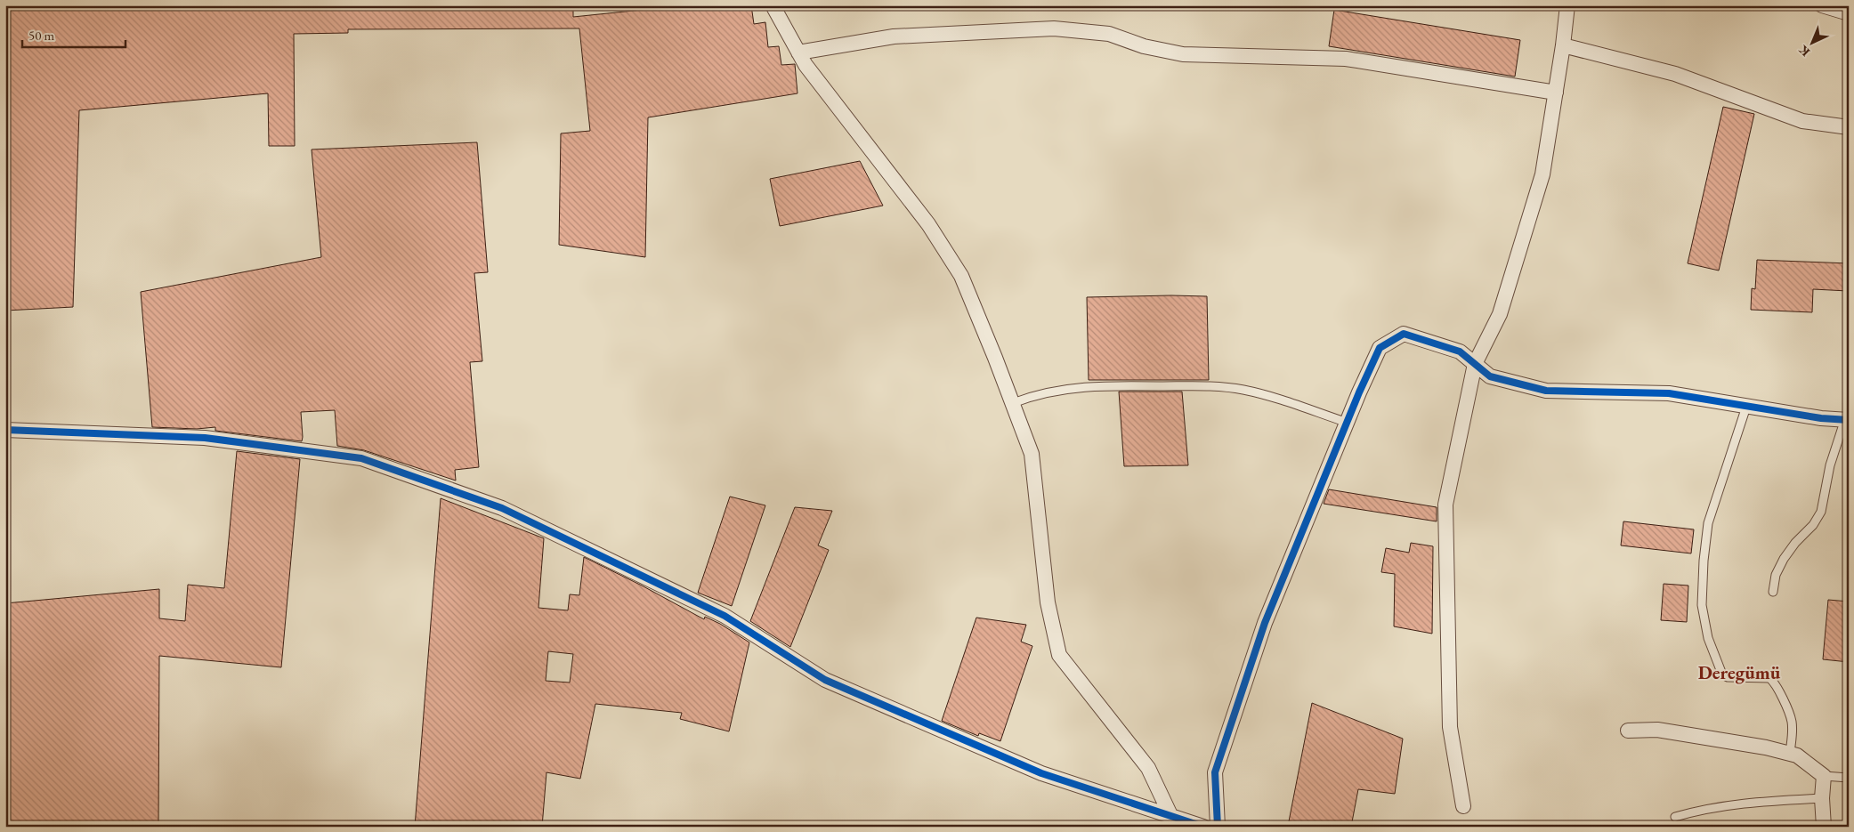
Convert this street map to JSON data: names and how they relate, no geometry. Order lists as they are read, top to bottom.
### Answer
{
  "districts": ["Deregümü"],
  "scale_bar": "50 m",
  "north": "bottom left"
}
